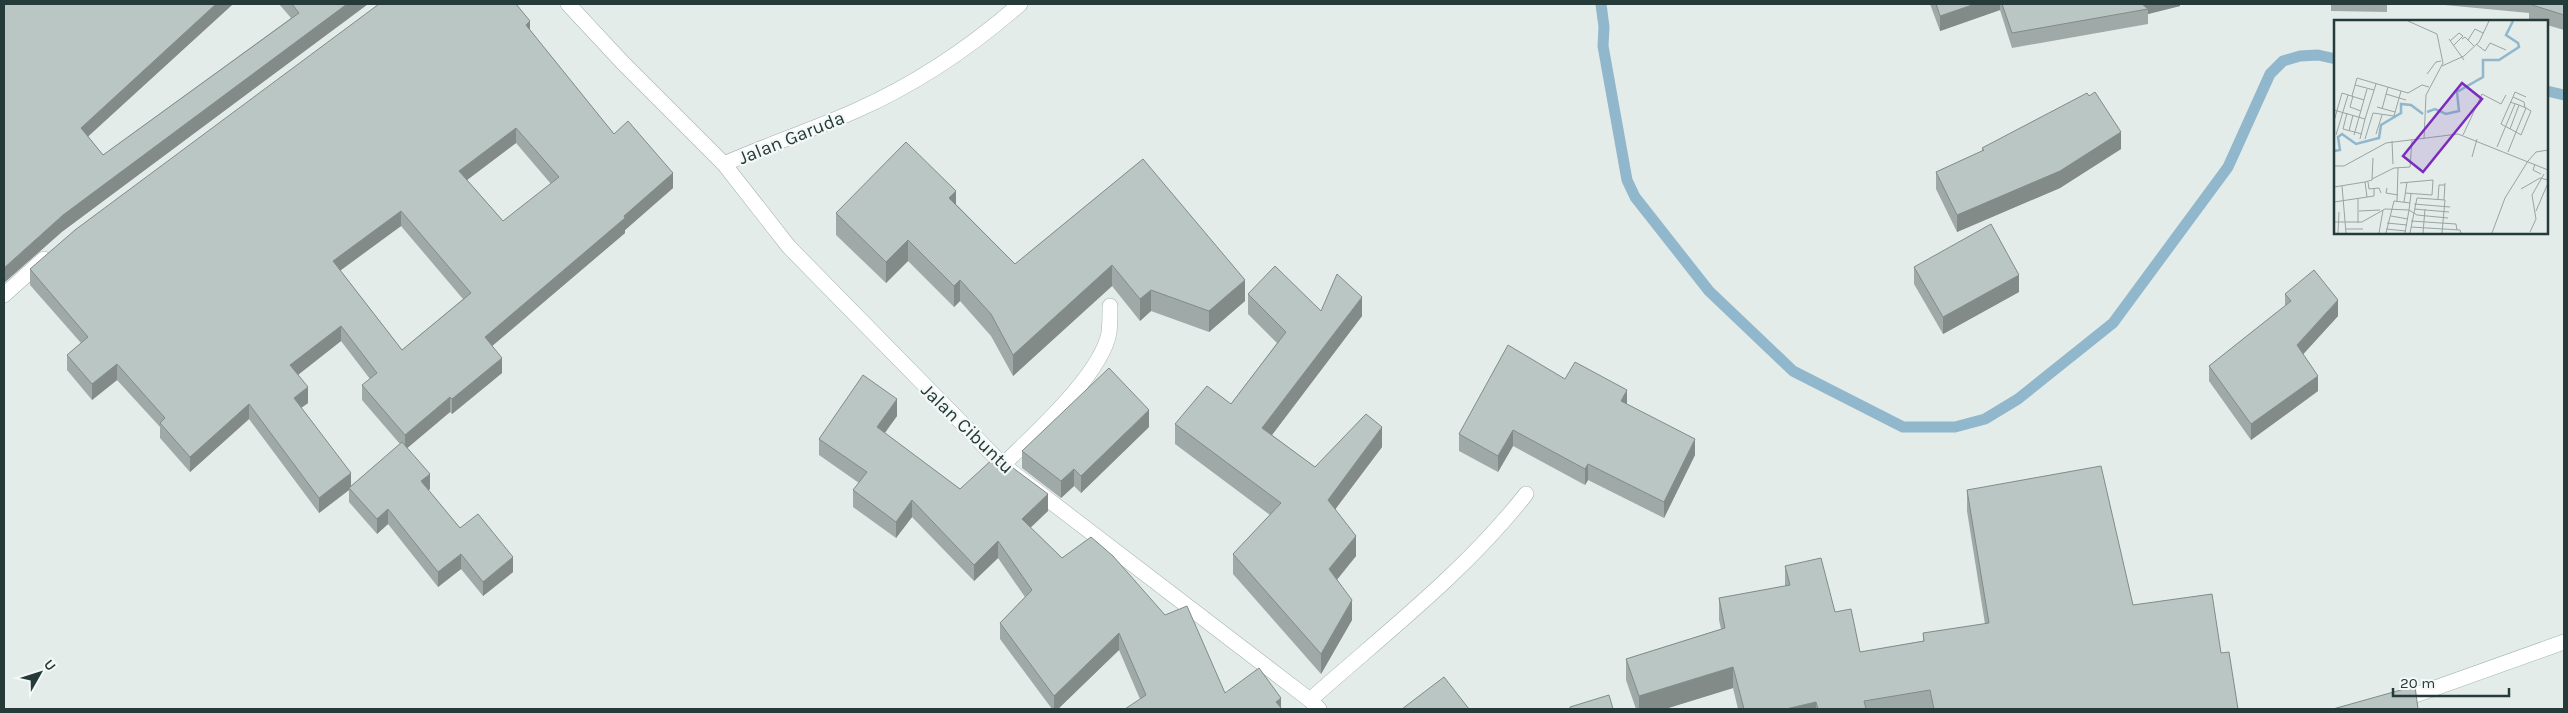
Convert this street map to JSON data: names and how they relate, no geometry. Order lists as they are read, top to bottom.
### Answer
{
  "streets": {
    "street": ["Jalan Garuda", "Jalan Cibuntu"]
  },
  "crossings": [
    ["Jalan Garuda", "Jalan Cibuntu"]
  ],
  "scale_bar": "20 m",
  "north": "top right"
}
